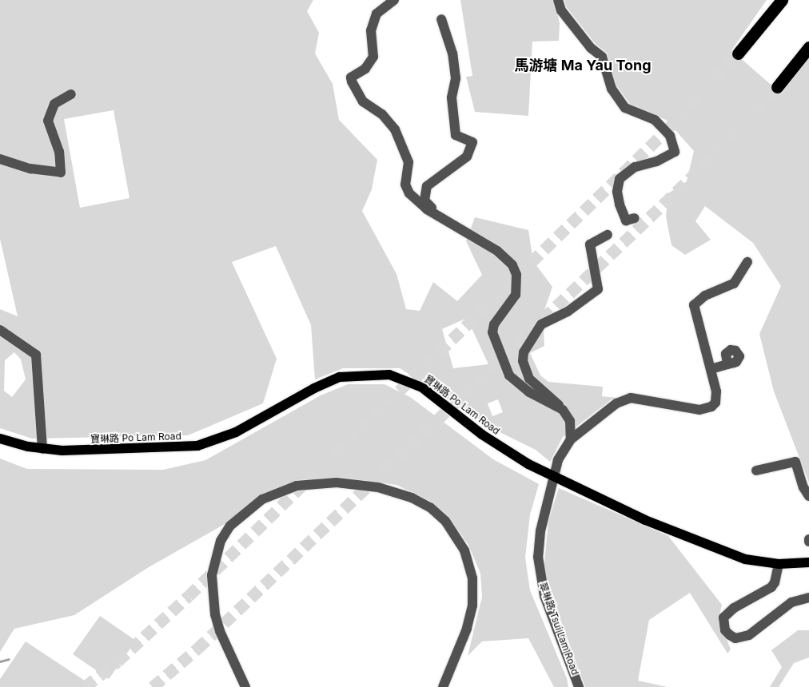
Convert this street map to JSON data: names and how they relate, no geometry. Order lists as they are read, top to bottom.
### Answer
{
  "streets": {
    "main road": ["寶琳路 Po Lam Road"],
    "street": ["翠琳路 Tsui Lam Road"]
  },
  "crossings": [
    ["寶琳路 Po Lam Road", "翠琳路 Tsui Lam Road"]
  ],
  "districts": ["馬游塘 Ma Yau Tong"]
}
